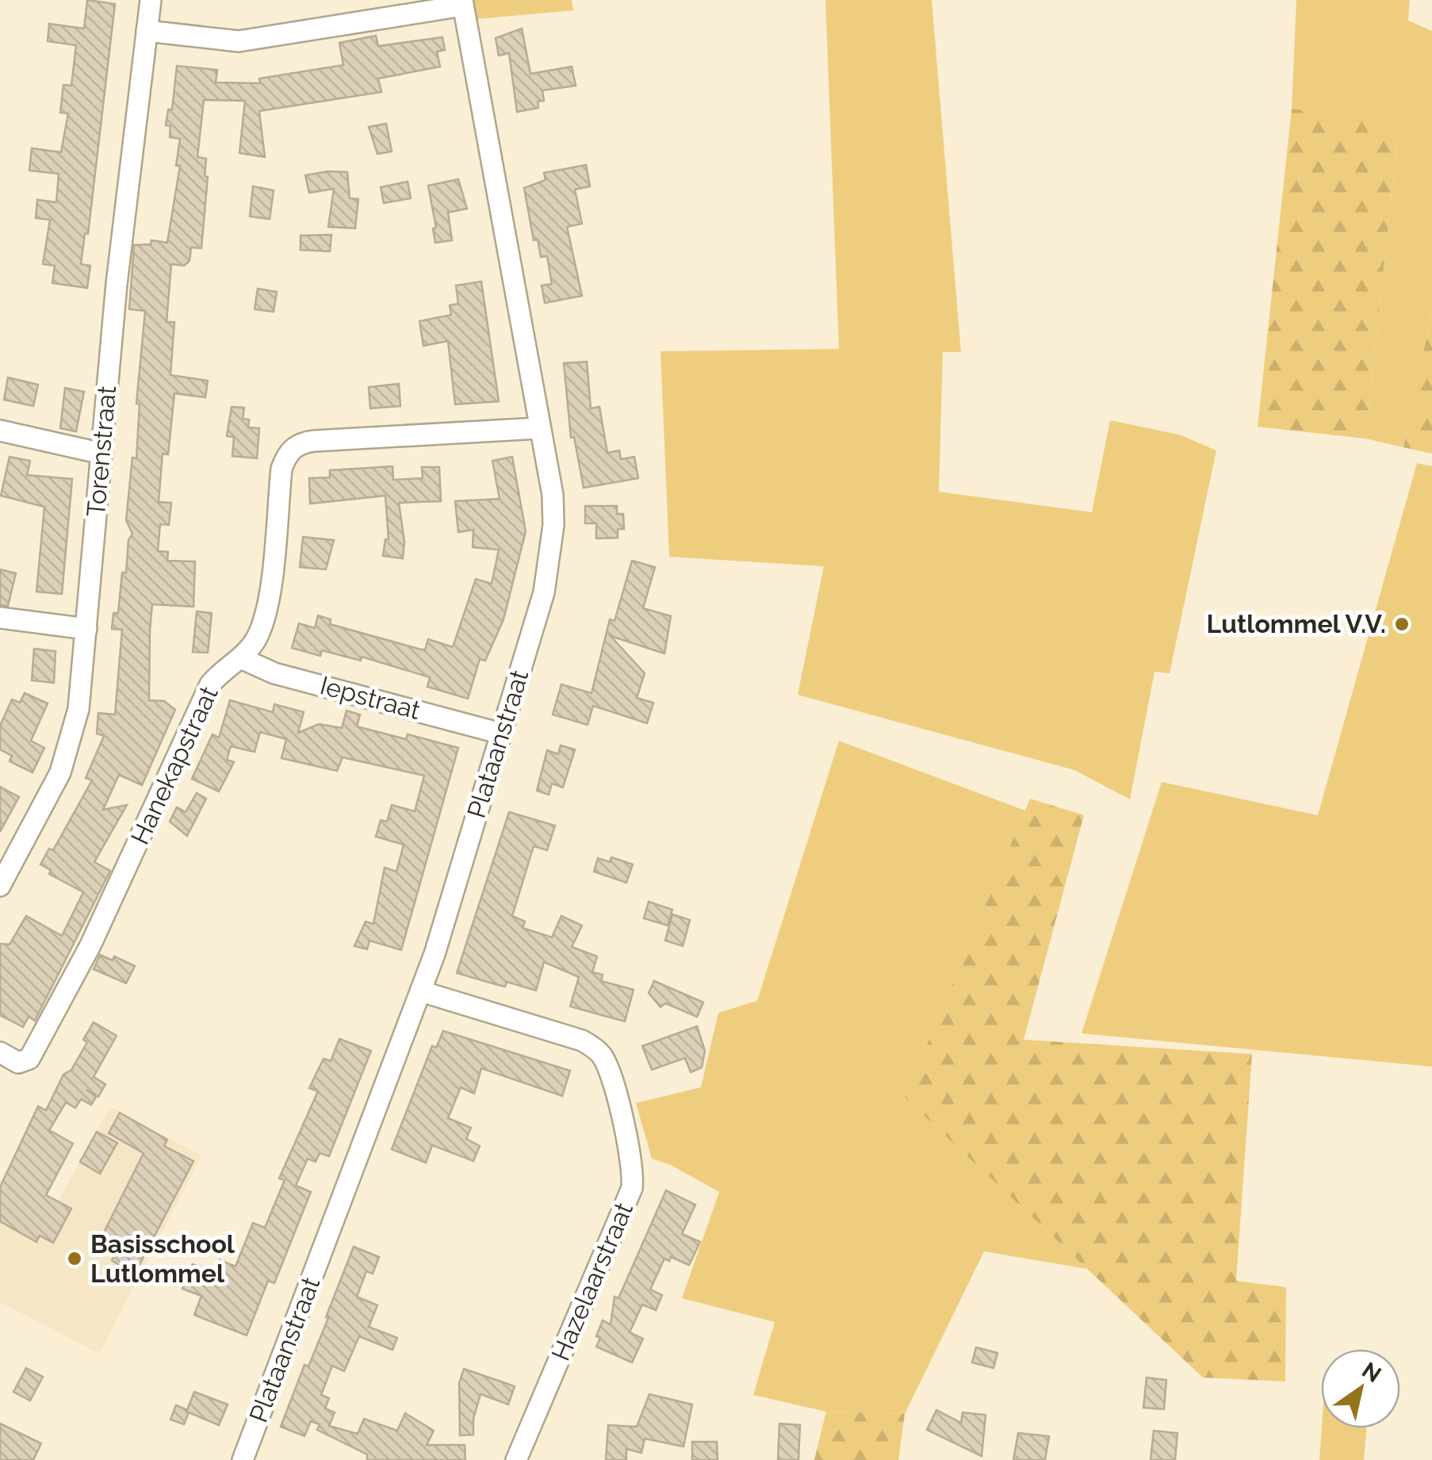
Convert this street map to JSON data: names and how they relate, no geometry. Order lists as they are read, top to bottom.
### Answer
{
  "streets": {
    "street": [
      "Torenstraat",
      "Iepstraat",
      "Plataanstraat",
      "Hanekapstraat",
      "Hazelaarstraat"
    ]
  },
  "crossings": [
    ["Iepstraat", "Plataanstraat"],
    ["Iepstraat", "Hanekapstraat"],
    ["Plataanstraat", "Hanekapstraat"],
    ["Plataanstraat", "Hazelaarstraat"]
  ],
  "places": ["Lutlommel V.V.", "Basisschool Lutlommel"],
  "north": "top right"
}
